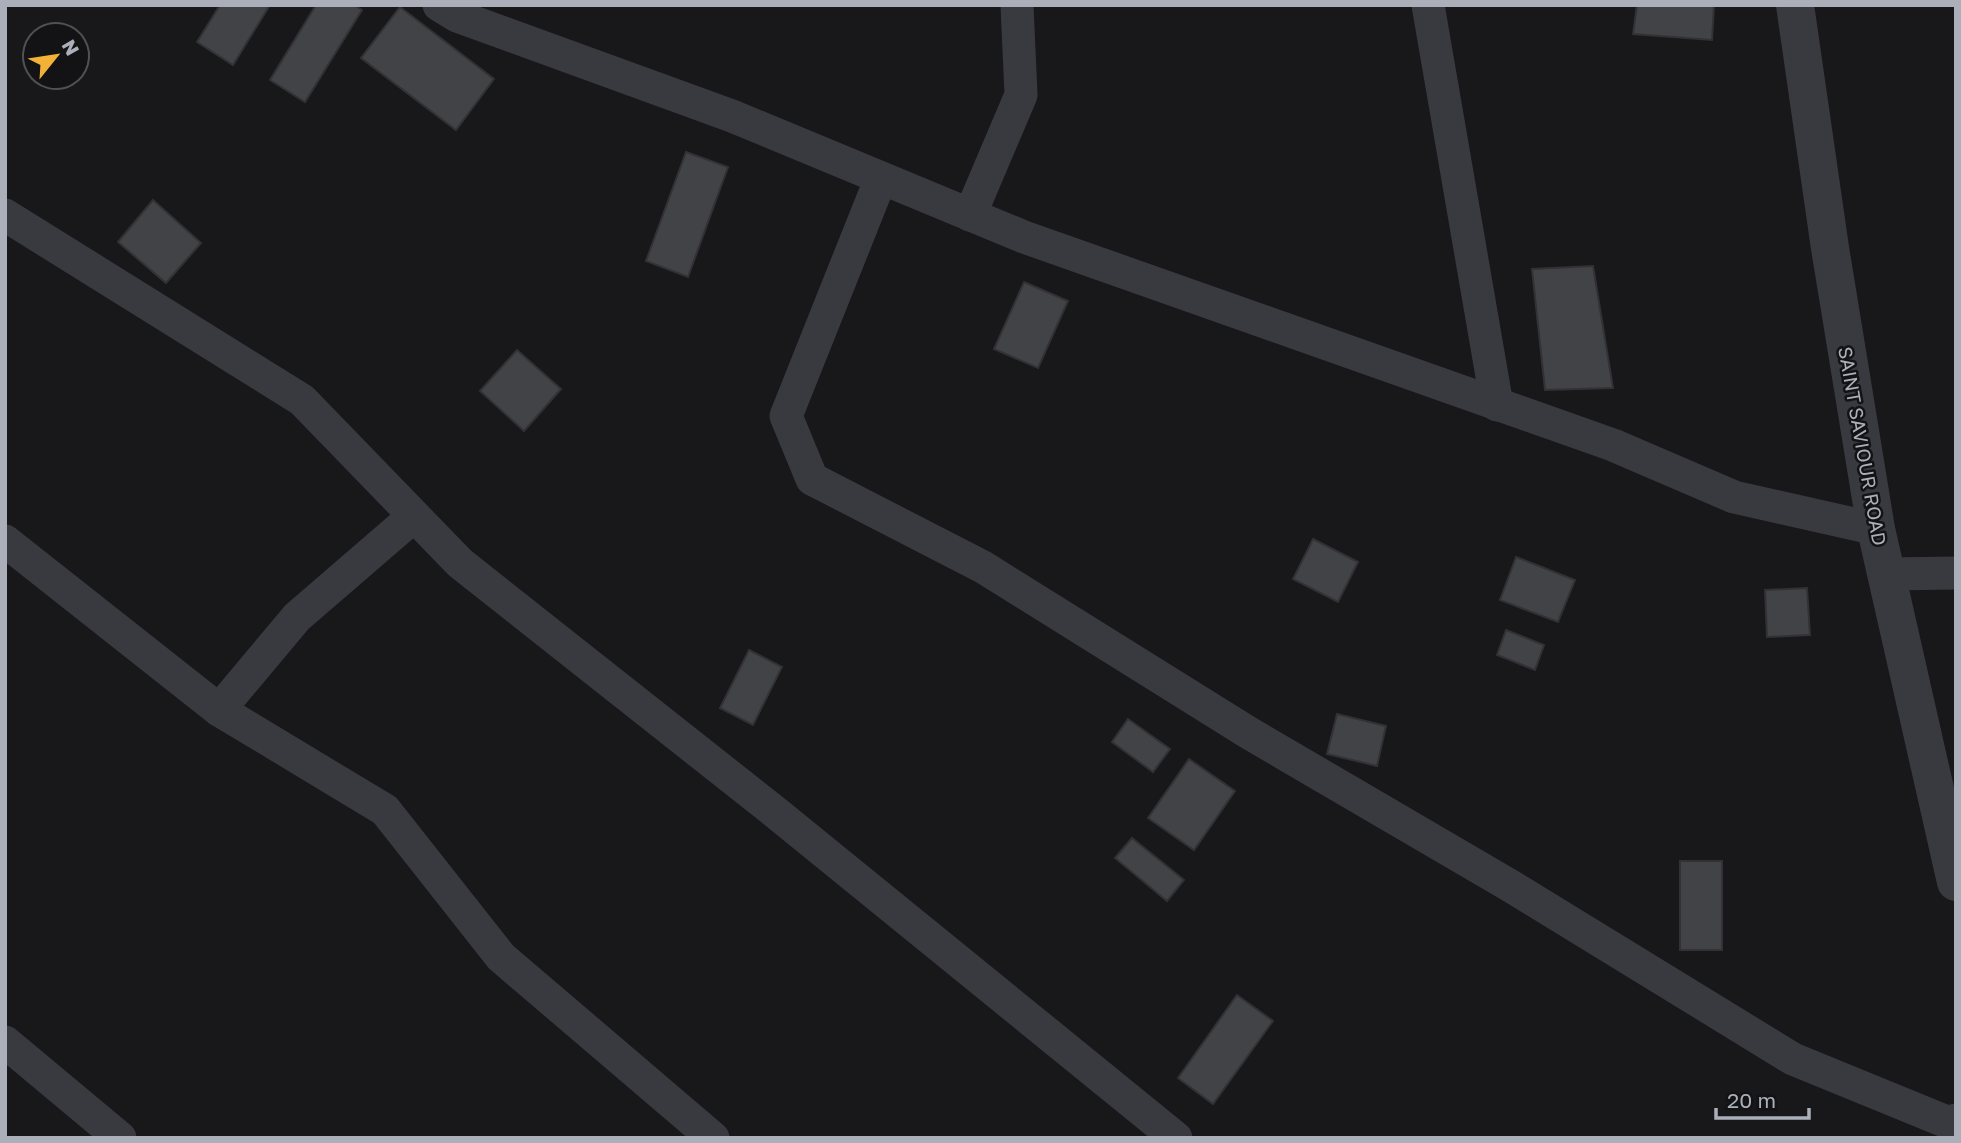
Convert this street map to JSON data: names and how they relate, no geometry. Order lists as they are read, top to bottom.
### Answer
{
  "streets": {
    "street": ["SAINT SAVIOUR ROAD"]
  },
  "scale_bar": "20 m",
  "north": "top right"
}
